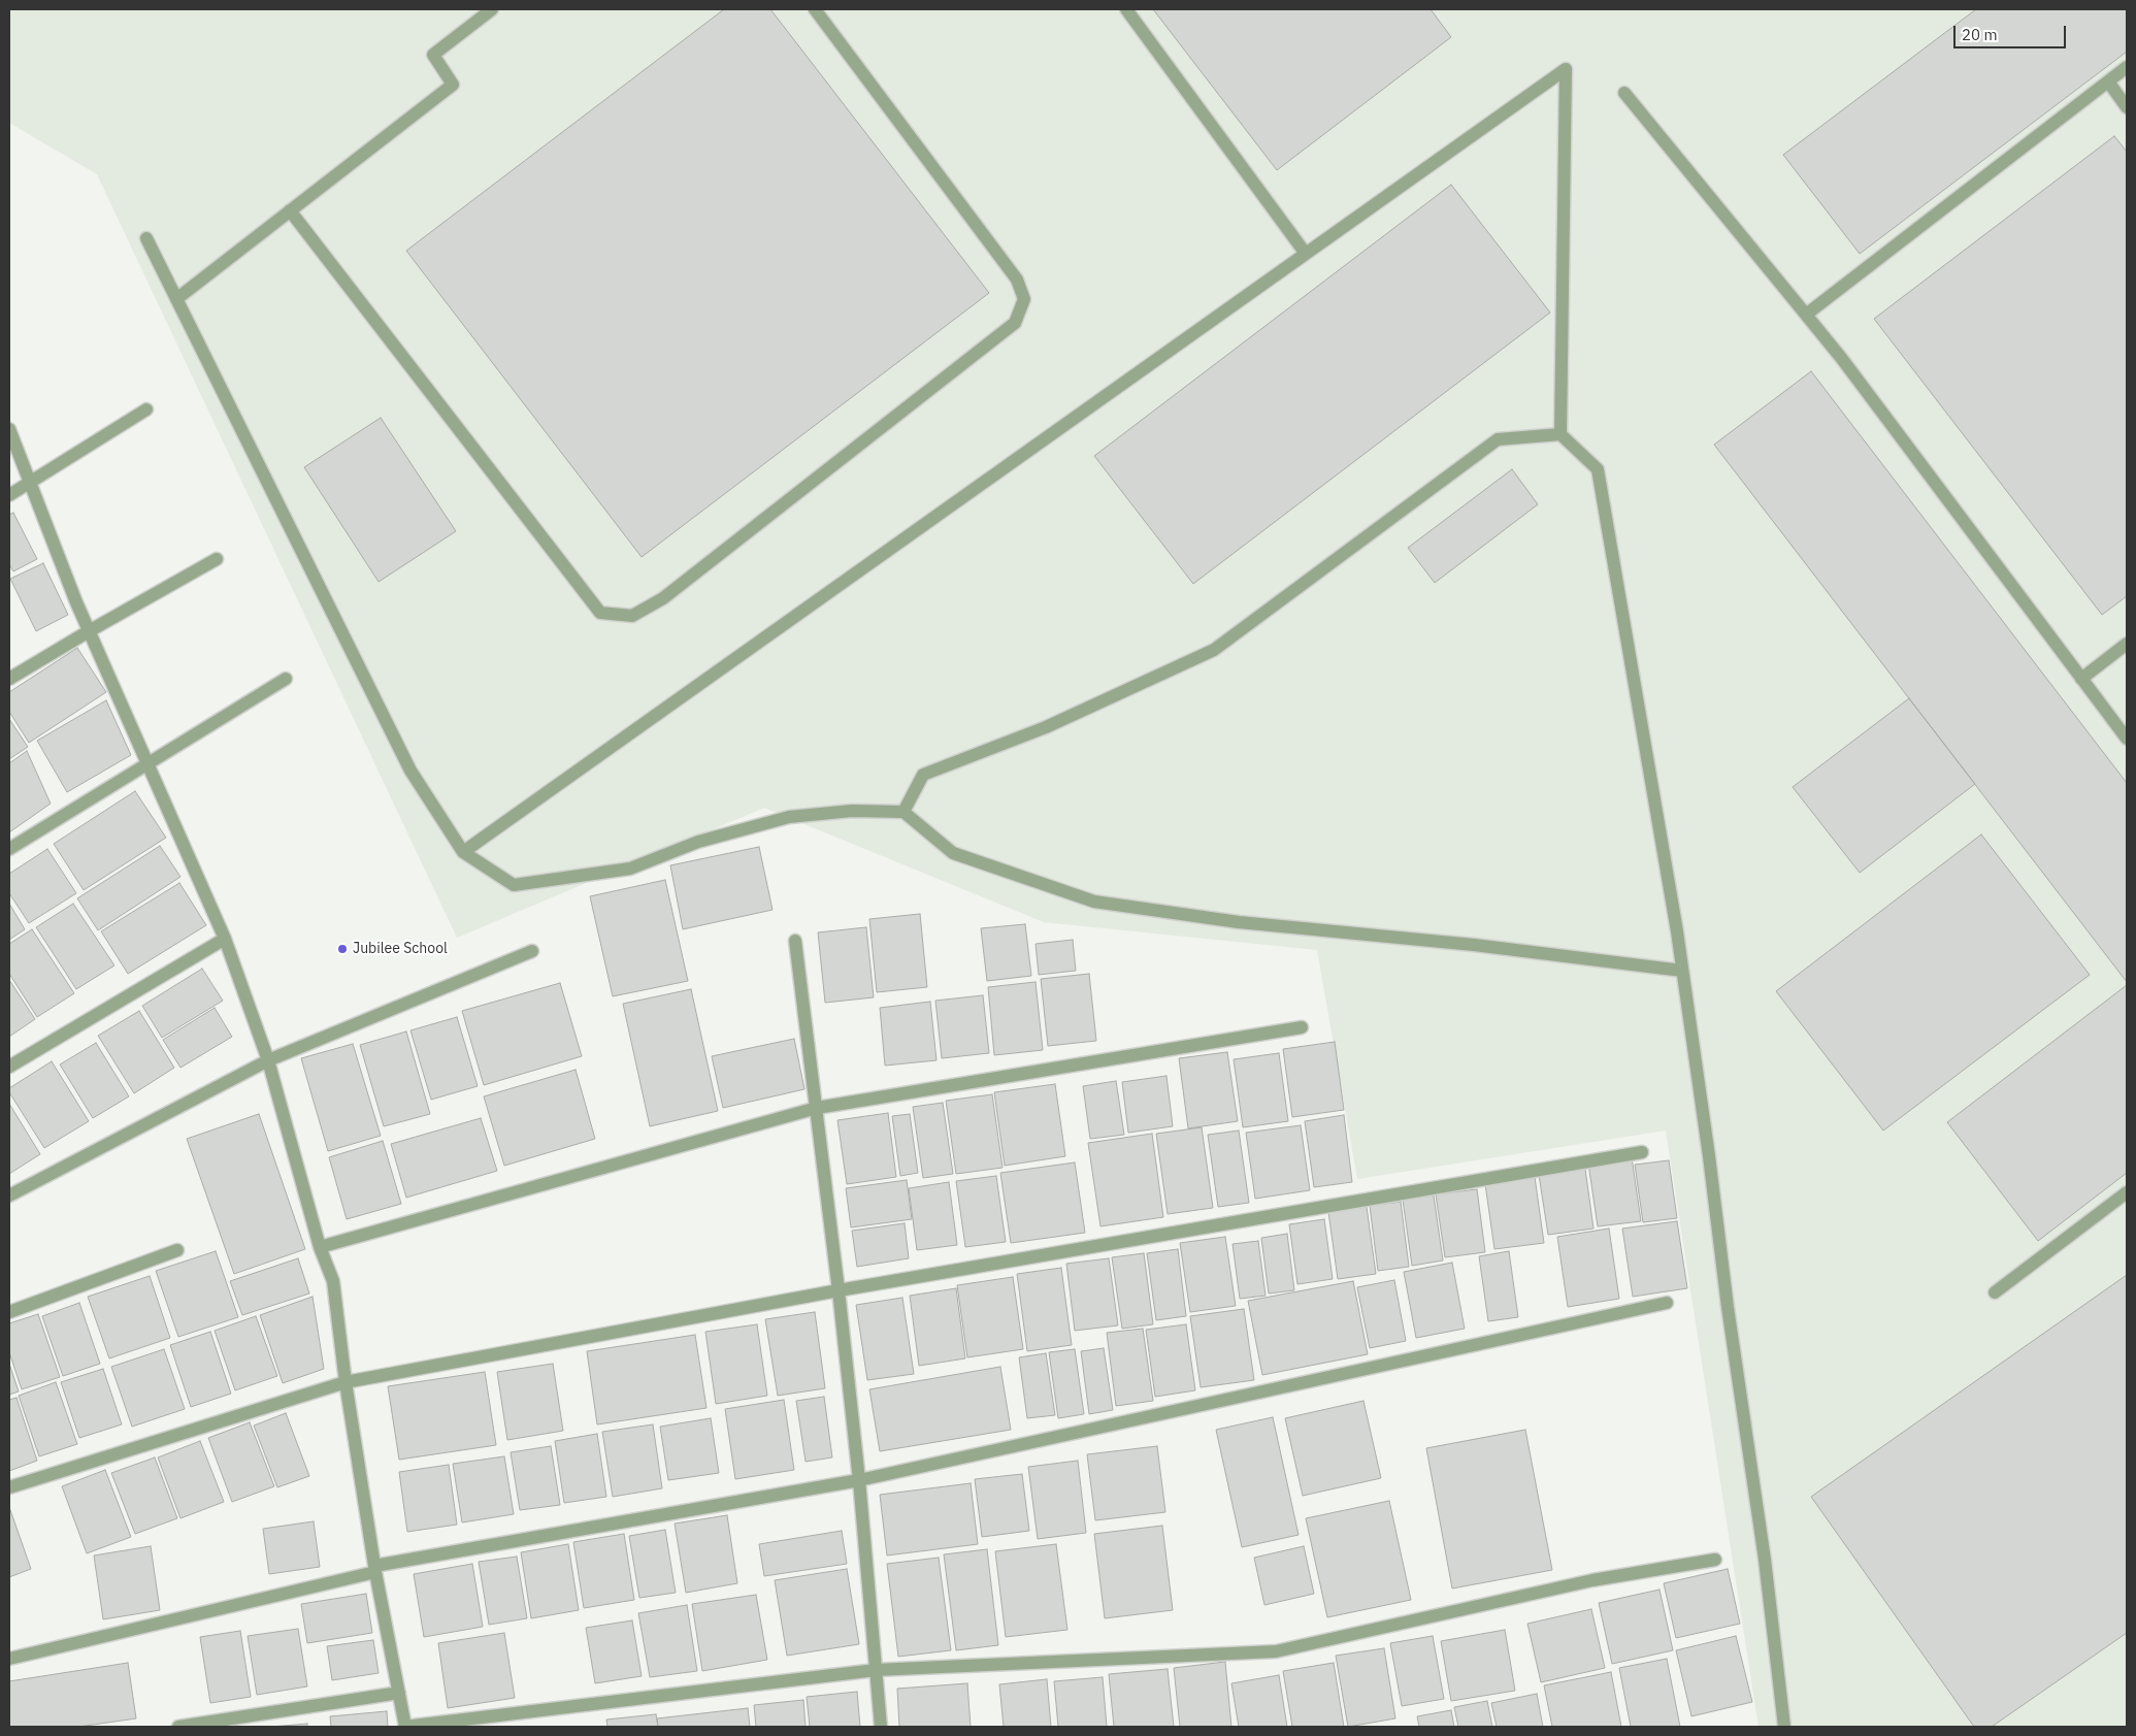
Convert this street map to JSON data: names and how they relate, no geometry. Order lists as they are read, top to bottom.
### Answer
{
  "places": ["Jubilee School"],
  "scale_bar": "20 m"
}
